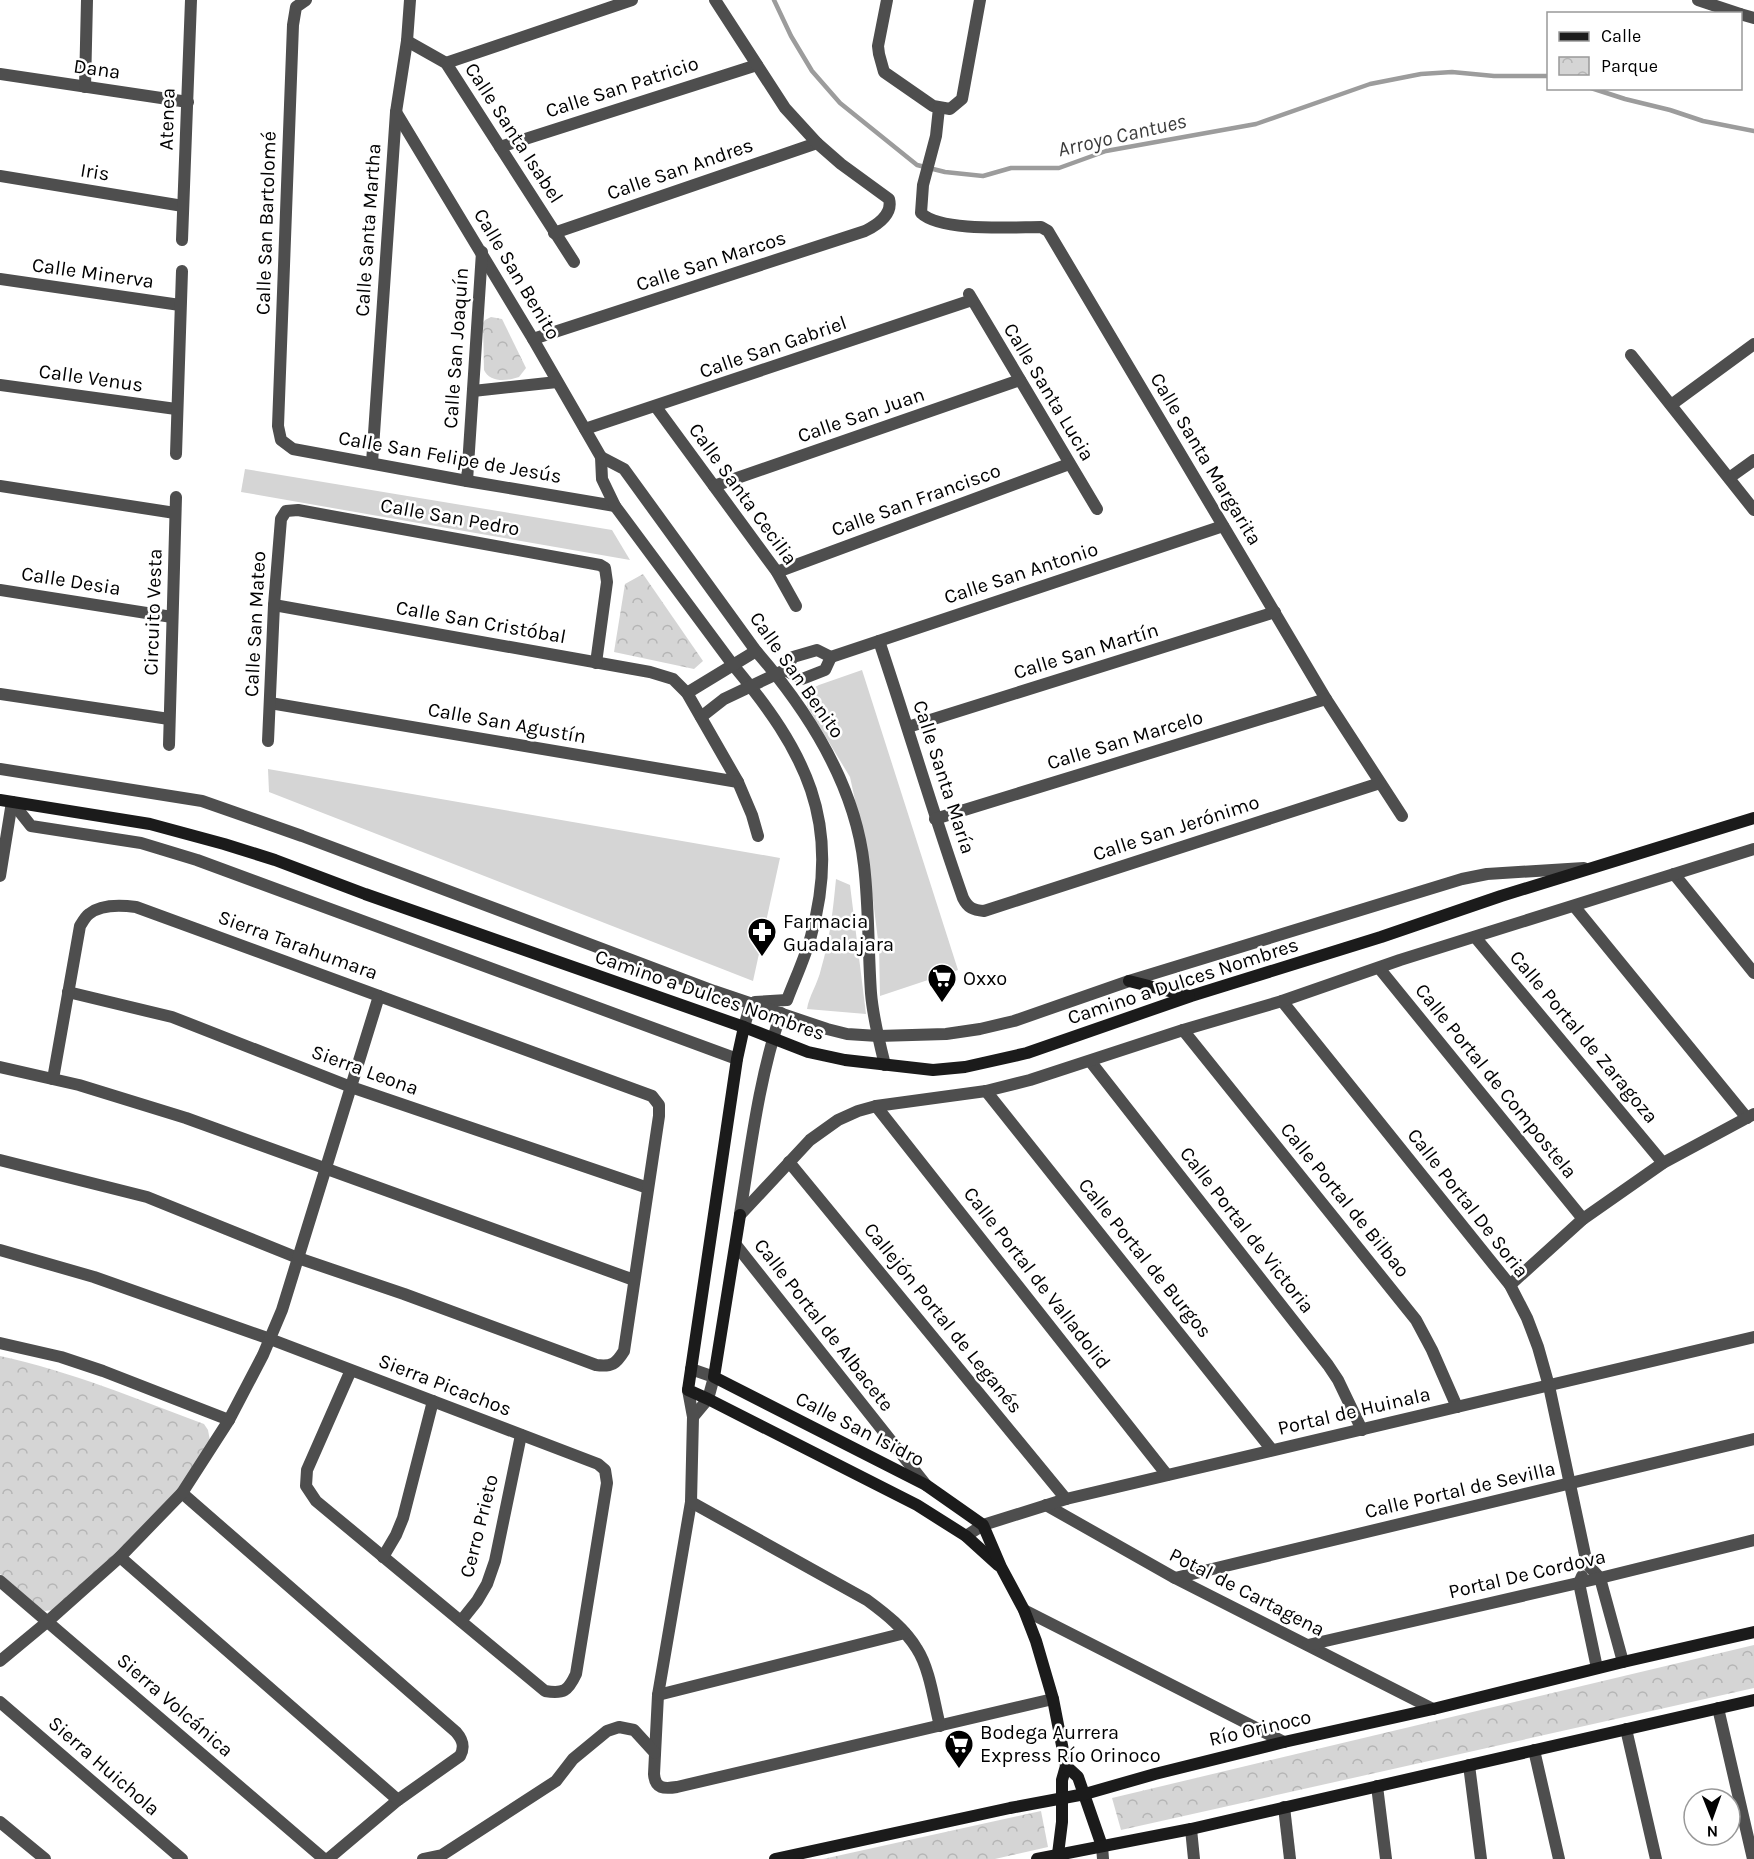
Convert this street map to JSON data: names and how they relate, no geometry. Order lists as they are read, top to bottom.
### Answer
{
  "streets": {
    "street": [
      "Dana",
      "Calle San Patricio",
      "Atenea",
      "Calle Santa Isabel",
      "Calle San Andres",
      "Iris",
      "Calle San Bartolomé",
      "Calle Santa Martha",
      "Calle San Marcos",
      "Calle Minerva",
      "Calle San Benito",
      "Calle San Gabriel",
      "Calle San Joaquín",
      "Calle Venus",
      "Calle Santa Lucia",
      "Calle San Juan",
      "Calle San Felipe de Jesús",
      "Calle Santa Margarita",
      "Calle Santa Cecilia",
      "Calle San Francisco",
      "Calle San Pedro",
      "Calle San Antonio",
      "Calle Desia",
      "Circuito Vesta",
      "Calle San Cristóbal",
      "Calle San Mateo",
      "Calle San Martín",
      "Calle San Agustín",
      "Calle San Marcelo",
      "Calle Santa María",
      "Calle San Jerónimo",
      "Sierra Tarahumara",
      "Camino a Dulces Nombres",
      "Calle Portal de Zaragoza",
      "Sierra Leona",
      "Calle Portal de Compostela",
      "Calle Portal de Bilbao",
      "Calle Portal De Soria",
      "Calle Portal de Victoria",
      "Calle Portal de Burgos",
      "Calle Portal de Valladolid",
      "Callejón Portal de Leganés",
      "Calle Portal de Albacete",
      "Sierra Picachos",
      "Portal de Huinala",
      "Calle San Isidro",
      "Calle Portal de Sevilla",
      "Cerro Prieto",
      "Portal De Cordova",
      "Potal de Cartagena",
      "Sierra Volcánica",
      "Río Orinoco",
      "Sierra Huichola"
    ]
  },
  "crossings": [
    ["Dana", "Atenea"],
    ["Calle San Patricio", "Calle Santa Isabel"],
    ["Atenea", "Iris"],
    ["Calle Santa Isabel", "Calle San Andres"],
    ["Calle Santa Isabel", "Calle Santa Martha"],
    ["Calle San Andres", "Calle San Marcos"],
    ["Calle San Bartolomé", "Calle San Felipe de Jesús"],
    ["Calle Santa Martha", "Calle San Benito"],
    ["Calle Santa Martha", "Calle San Felipe de Jesús"],
    ["Calle San Marcos", "Calle San Benito"],
    ["Calle San Benito", "Calle San Gabriel"],
    ["Calle San Benito", "Calle San Joaquín"],
    ["Calle San Benito", "Calle San Felipe de Jesús"],
    ["Calle San Benito", "Calle San Antonio"],
    ["Calle San Benito", "Camino a Dulces Nombres"],
    ["Calle San Gabriel", "Calle Santa Lucia"],
    ["Calle San Gabriel", "Calle Santa Cecilia"],
    ["Calle San Joaquín", "Calle San Felipe de Jesús"],
    ["Calle Santa Lucia", "Calle San Juan"],
    ["Calle Santa Lucia", "Calle San Francisco"],
    ["Calle San Juan", "Calle Santa Cecilia"],
    ["Calle Santa Margarita", "Calle San Antonio"],
    ["Calle Santa Margarita", "Calle San Martín"],
    ["Calle Santa Margarita", "Calle San Marcelo"],
    ["Calle Santa Margarita", "Calle San Jerónimo"],
    ["Calle Santa Cecilia", "Calle San Francisco"],
    ["Calle San Pedro", "Calle San Cristóbal"],
    ["Calle San Pedro", "Calle San Mateo"],
    ["Calle San Antonio", "Calle Santa María"],
    ["Calle Desia", "Circuito Vesta"],
    ["Calle San Cristóbal", "Calle San Mateo"],
    ["Calle San Mateo", "Calle San Agustín"],
    ["Calle San Martín", "Calle Santa María"],
    ["Calle San Marcelo", "Calle Santa María"],
    ["Calle Santa María", "Calle San Jerónimo"],
    ["Sierra Tarahumara", "Sierra Leona"],
    ["Calle Portal de Bilbao", "Portal de Huinala"],
    ["Calle Portal De Soria", "Portal de Huinala"],
    ["Calle Portal De Soria", "Calle Portal de Sevilla"],
    ["Calle Portal de Victoria", "Portal de Huinala"],
    ["Calle Portal de Burgos", "Portal de Huinala"],
    ["Calle Portal de Valladolid", "Portal de Huinala"],
    ["Callejón Portal de Leganés", "Portal de Huinala"],
    ["Calle Portal de Albacete", "Calle San Isidro"],
    ["Sierra Picachos", "Cerro Prieto"],
    ["Portal de Huinala", "Calle San Isidro"],
    ["Portal de Huinala", "Potal de Cartagena"],
    ["Calle Portal de Sevilla", "Potal de Cartagena"],
    ["Portal De Cordova", "Potal de Cartagena"],
    ["Potal de Cartagena", "Río Orinoco"]
  ],
  "water": ["Arroyo Cantues"],
  "places": {
    "pharmacy": ["Farmacia Guadalajara"],
    "supermarket": ["Oxxo", "Bodega Aurrera Express Río Orinoco"]
  },
  "legend": ["Calle", "Parque"],
  "north": "bottom"
}
